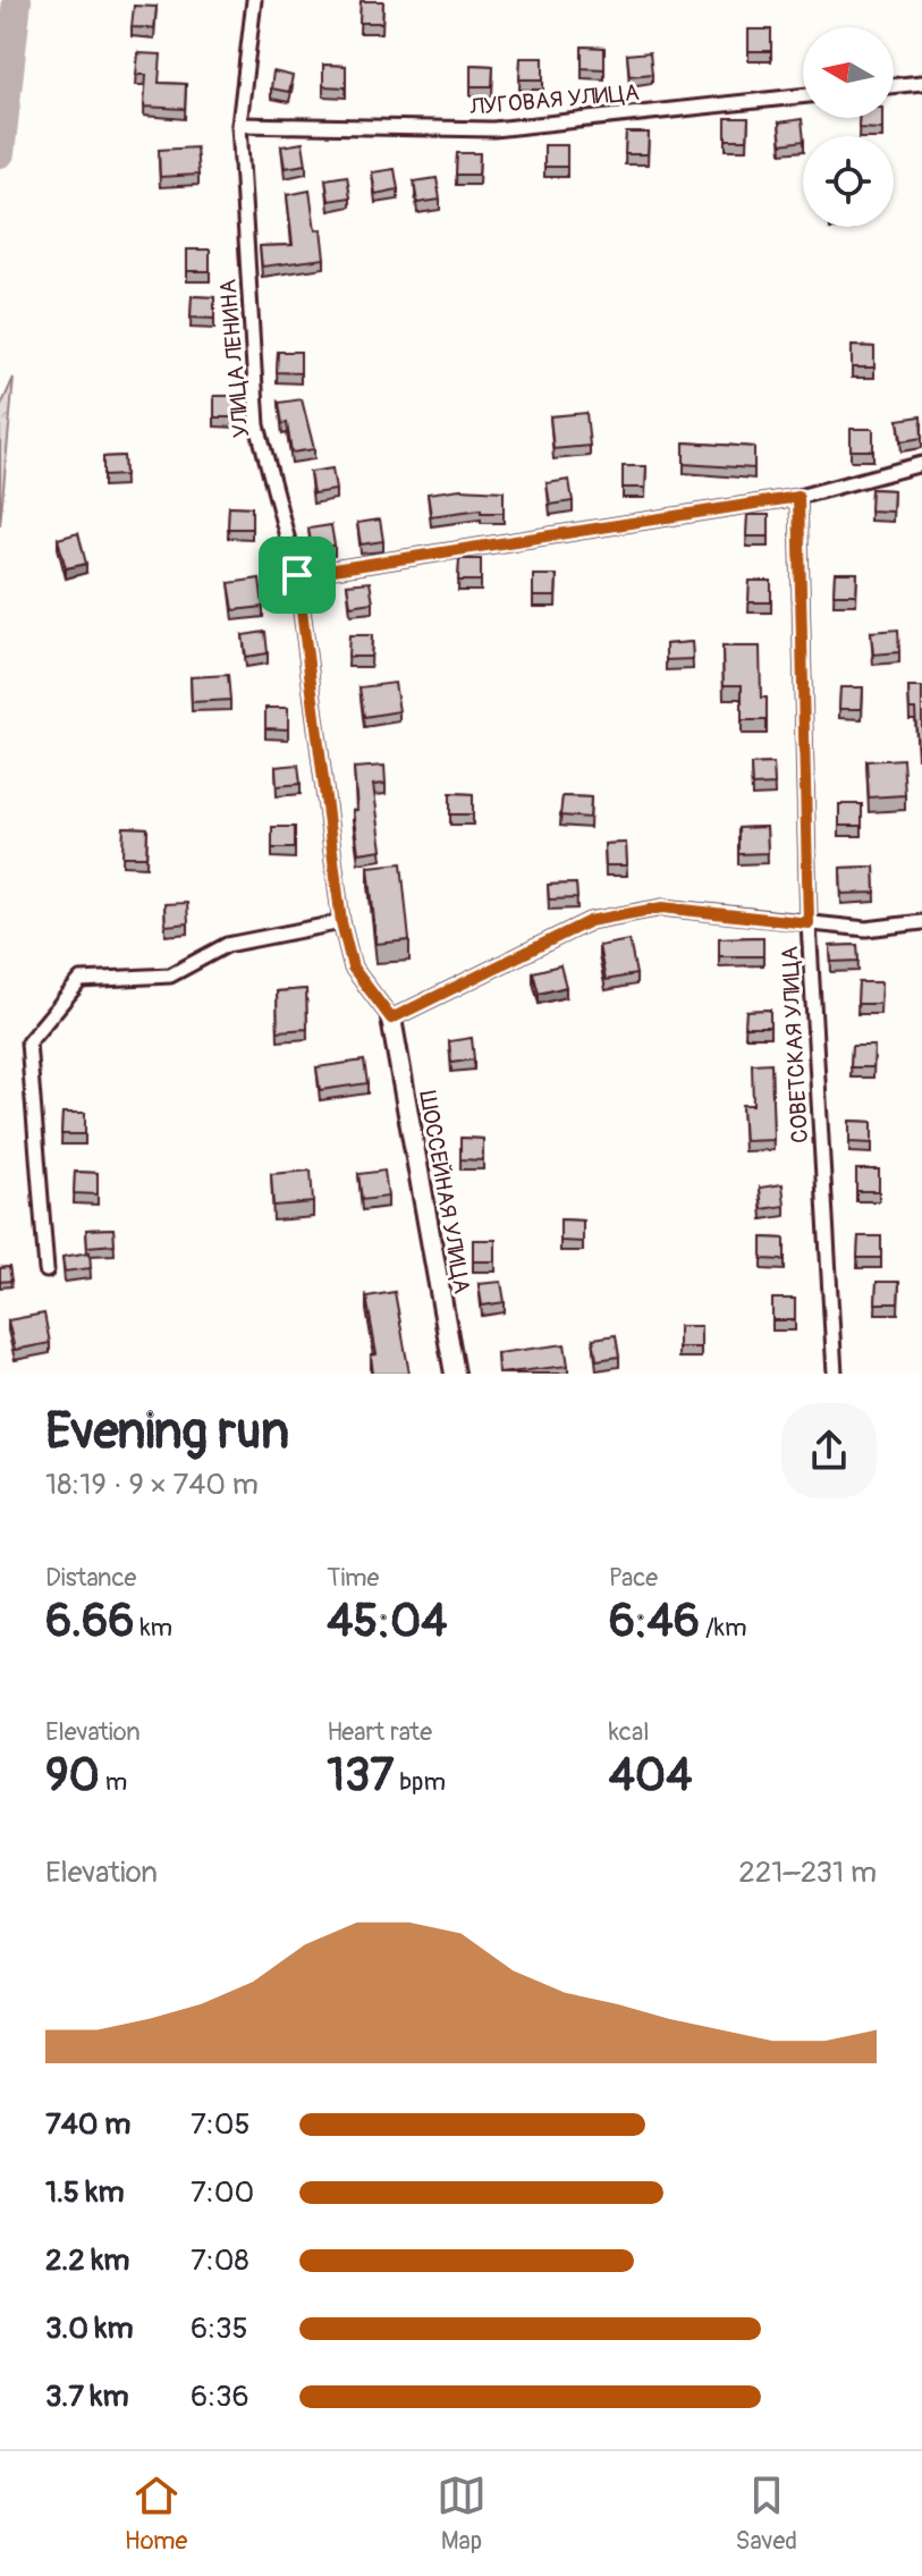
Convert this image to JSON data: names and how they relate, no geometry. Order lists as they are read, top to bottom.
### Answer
{
  "streets": {
    "street": [
      "ЛУГОВАЯ УЛИЦА",
      "УЛИЦА ЛЕНИНА",
      "СОВЕТСКАЯ УЛИЦА",
      "ШОССЕЙНАЯ УЛИЦА"
    ]
  },
  "crossings": [
    ["ЛУГОВАЯ УЛИЦА", "УЛИЦА ЛЕНИНА"],
    ["УЛИЦА ЛЕНИНА", "ШОССЕЙНАЯ УЛИЦА"]
  ],
  "north": "left",
  "page": {
    "heading": ["Evening run", "18:19 · 9 × 740 m"],
    "stats": [
      ["Distance", "6.66 km"],
      ["Time", "45:04"],
      ["Pace", "6:46 /km"],
      ["Elevation", "90 m"],
      ["Heart rate", "137 bpm"],
      ["kcal", "404"]
    ],
    "chart": ["Elevation", "221–231 m"],
    "list": [
      {
        "name": "740 m",
        "note": "7:05"
      },
      {
        "name": "1.5 km",
        "note": "7:00"
      },
      {
        "name": "2.2 km",
        "note": "7:08"
      },
      {
        "name": "3.0 km",
        "note": "6:35"
      },
      {
        "name": "3.7 km",
        "note": "6:36"
      }
    ],
    "tabs": ["Home", "Map", "Saved"]
  }
}
